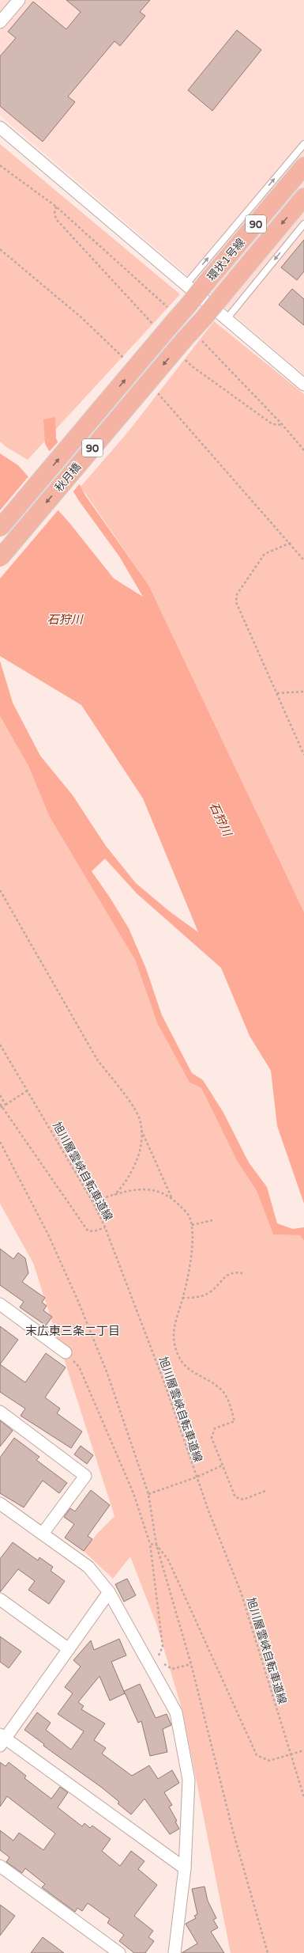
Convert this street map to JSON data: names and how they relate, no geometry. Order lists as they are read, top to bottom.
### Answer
{
  "streets": {
    "main road": ["90", "環状1号線", "秋月橋"],
    "path": ["旭川層雲峡自転車道線"]
  },
  "crossings": [
    ["環状1号線", "秋月橋"]
  ],
  "districts": ["末広東三条二丁目"],
  "water": ["石狩川"]
}
